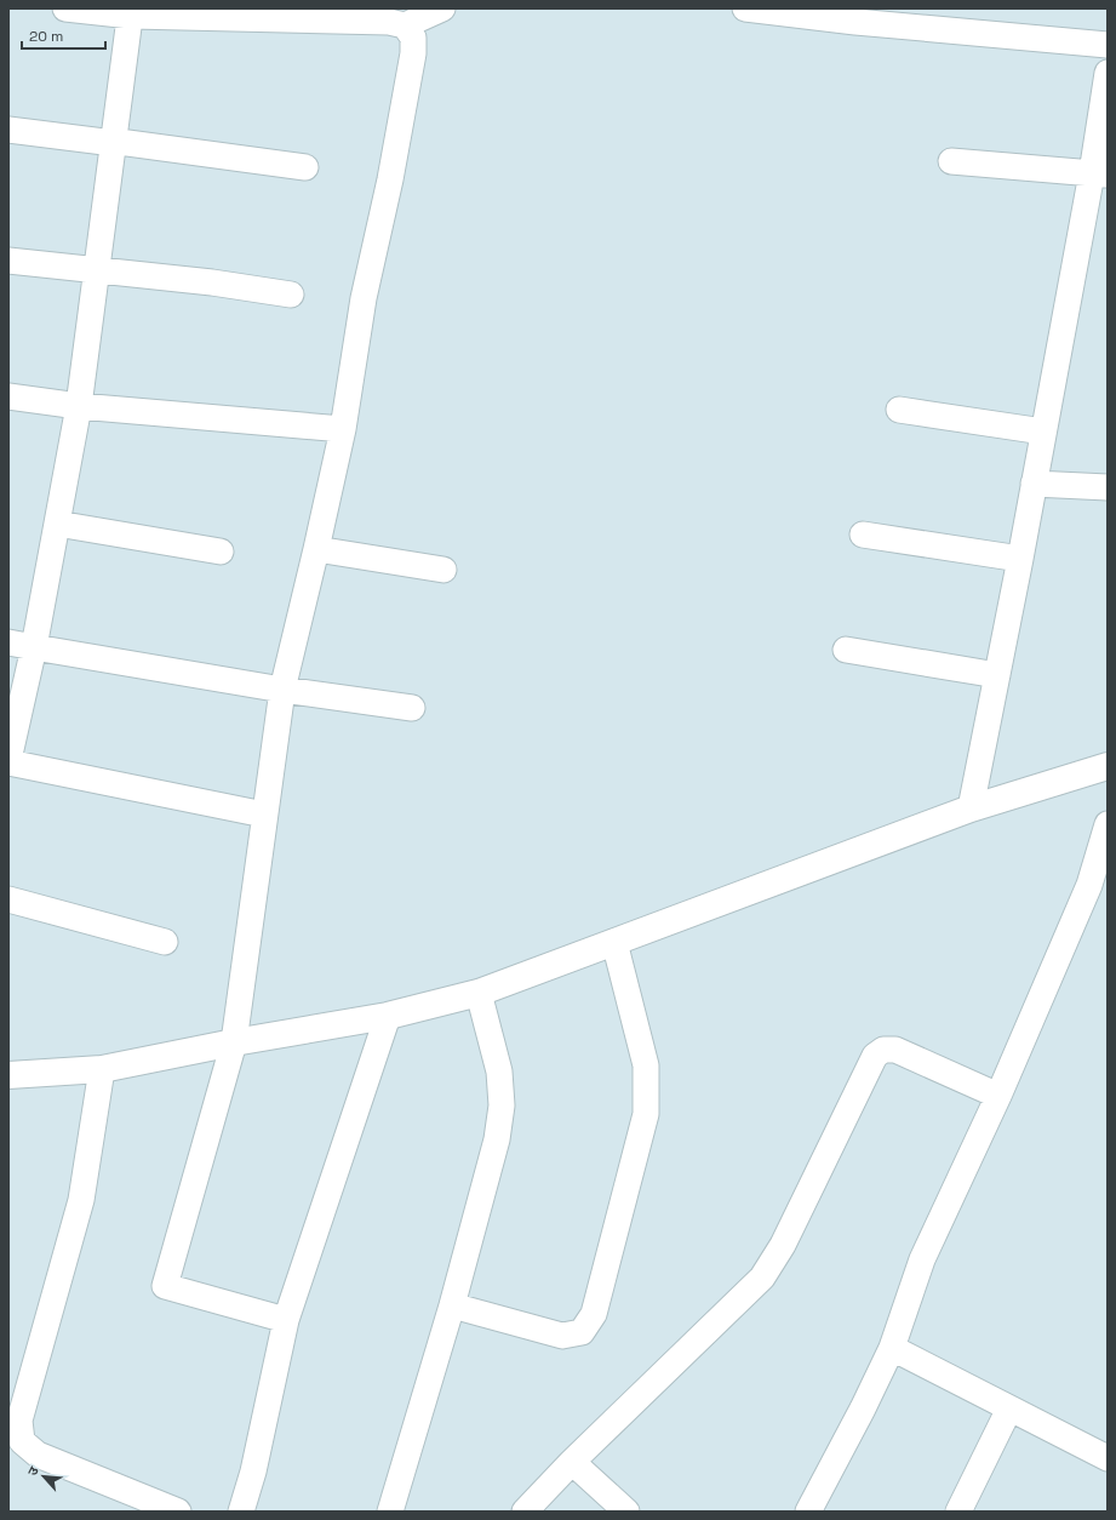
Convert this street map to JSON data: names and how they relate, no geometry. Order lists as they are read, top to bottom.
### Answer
{
  "scale_bar": "20 m",
  "north": "top left"
}
